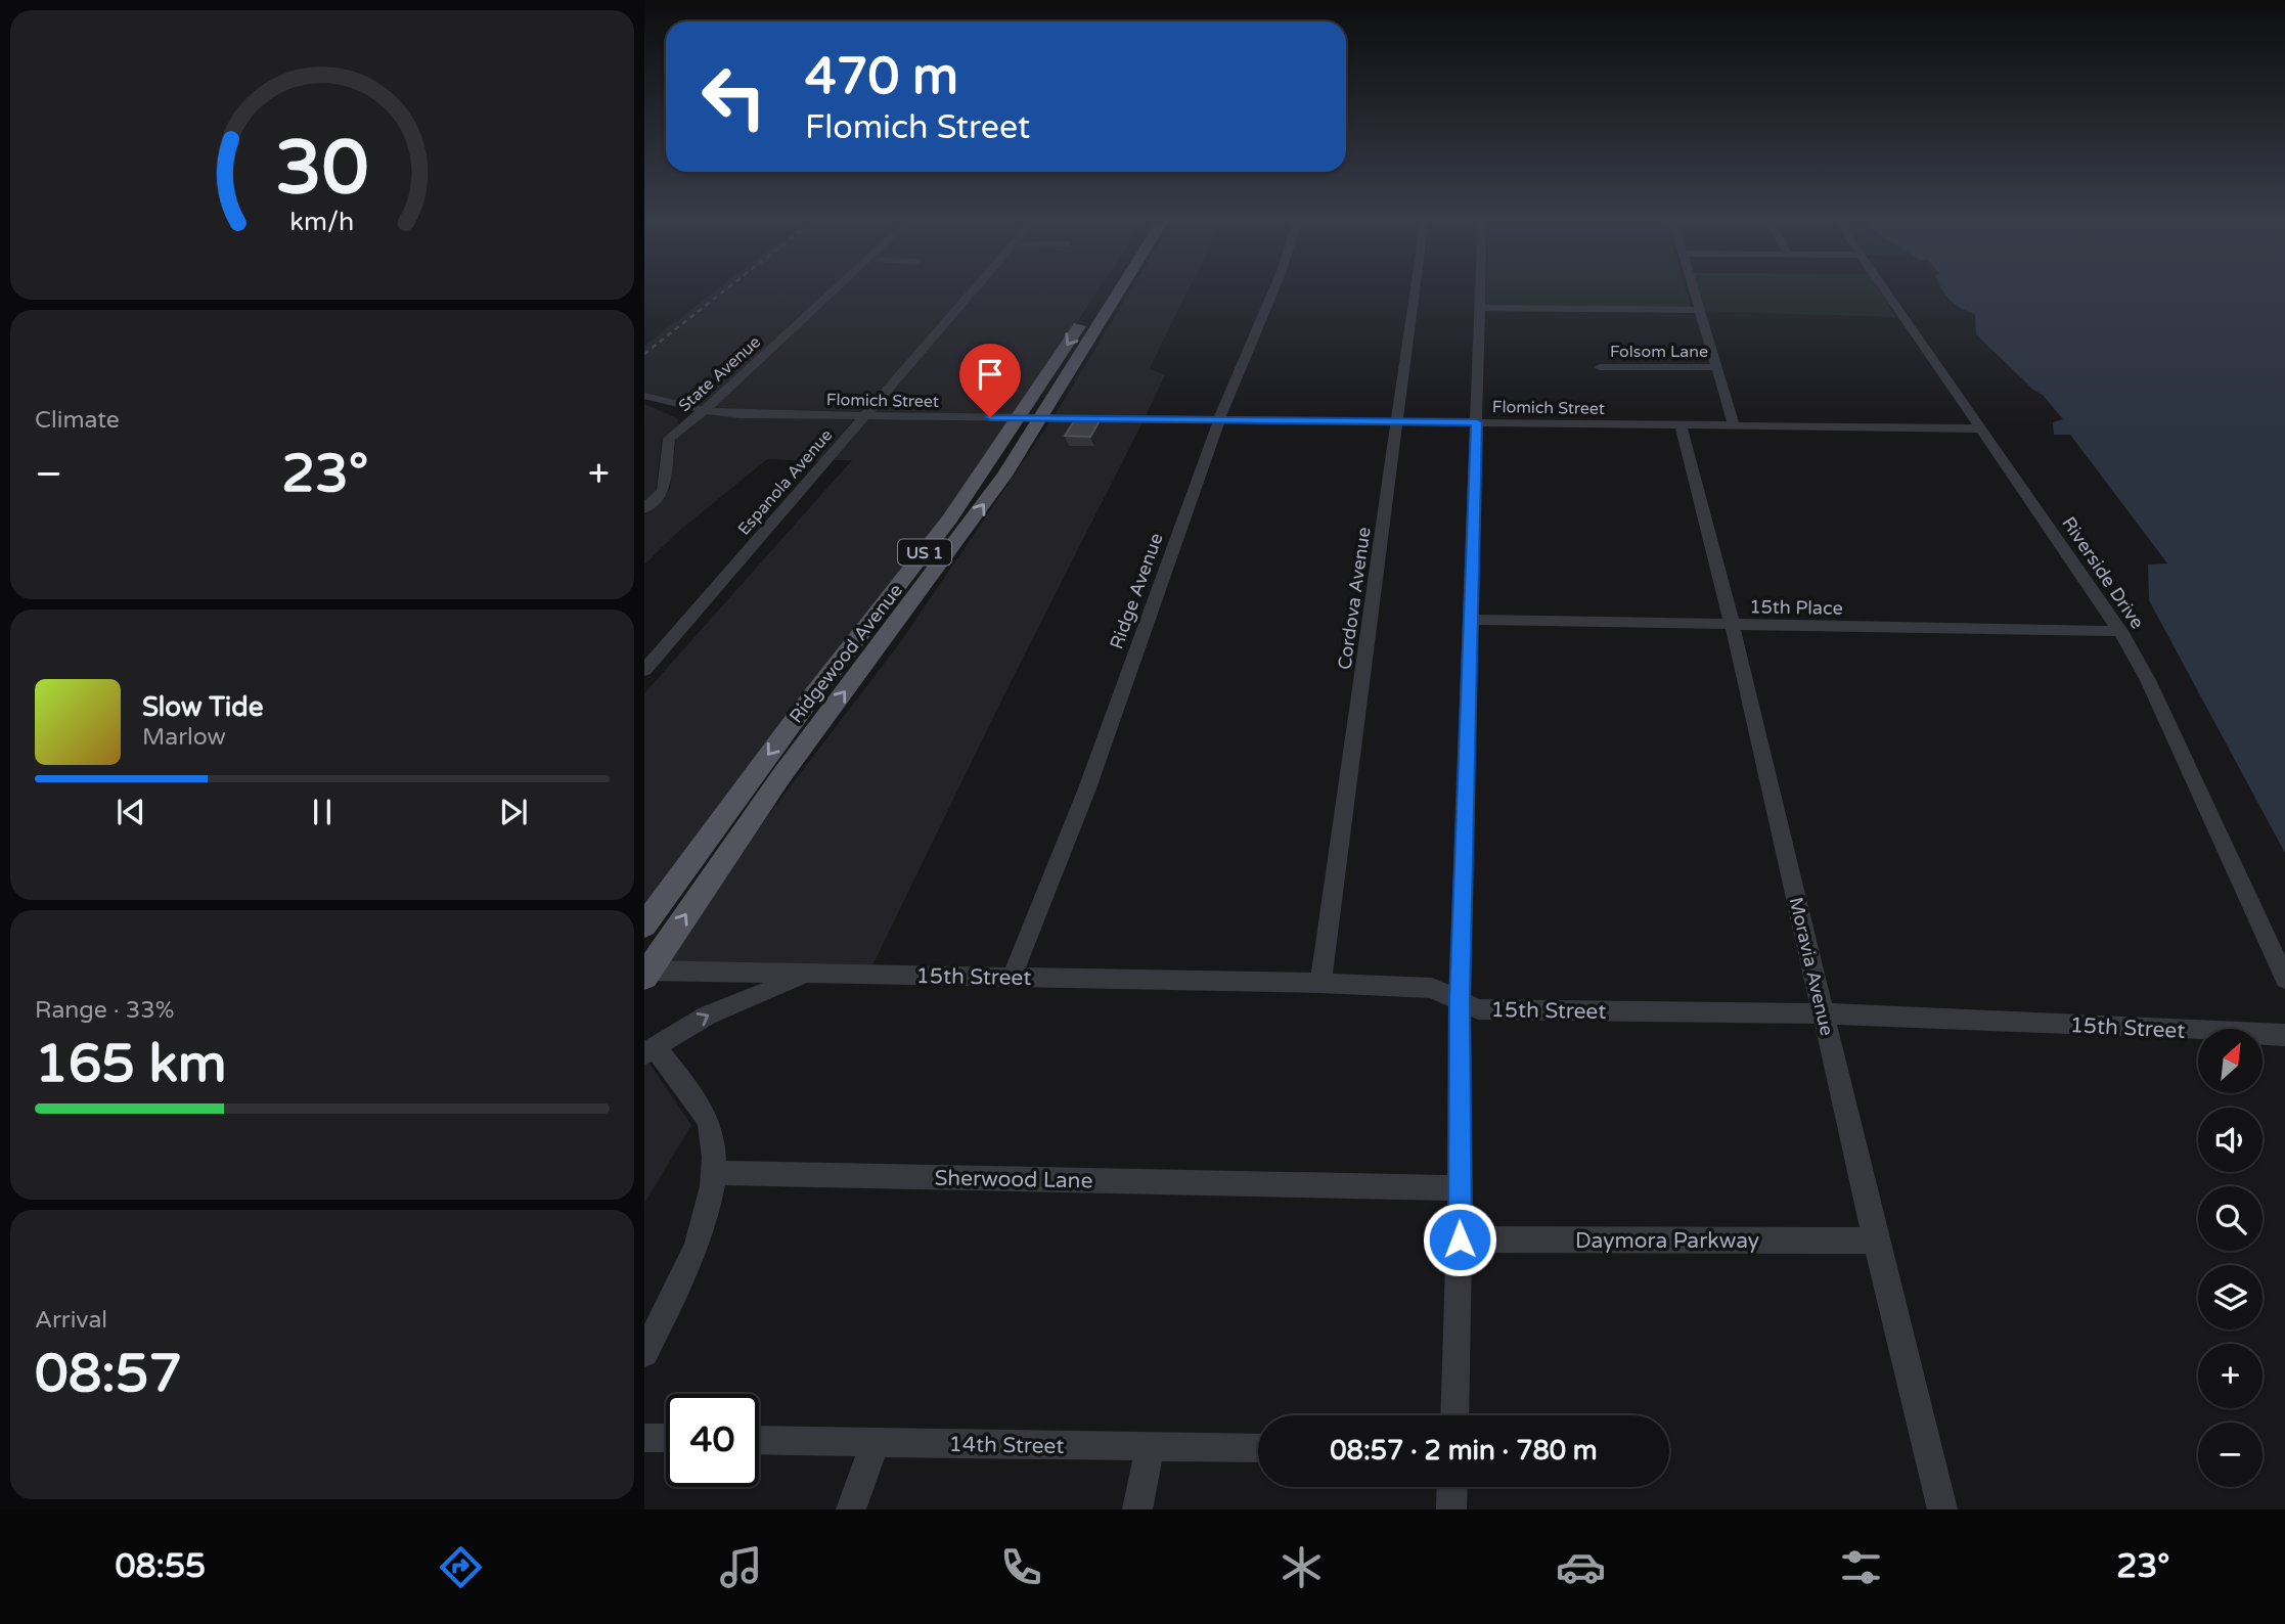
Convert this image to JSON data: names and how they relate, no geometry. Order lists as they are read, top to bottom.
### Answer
{
  "streets": {
    "main road": ["US 1", "Ridgewood Avenue"],
    "street": [
      "Folsom Lane",
      "State Avenue",
      "Flomich Street",
      "Espanola Avenue",
      "Riverside Drive",
      "Ridge Avenue",
      "Cordova Avenue",
      "15th Place",
      "Moravia Avenue",
      "15th Street",
      "Sherwood Lane",
      "Daymora Parkway",
      "14th Street"
    ]
  },
  "crossings": [
    ["State Avenue", "Flomich Street"],
    ["Flomich Street", "Espanola Avenue"],
    ["Flomich Street", "Riverside Drive"],
    ["Flomich Street", "Ridge Avenue"],
    ["Flomich Street", "Cordova Avenue"],
    ["Flomich Street", "Ridgewood Avenue"],
    ["Flomich Street", "Moravia Avenue"],
    ["Riverside Drive", "15th Place"],
    ["Ridge Avenue", "15th Street"],
    ["Cordova Avenue", "15th Street"],
    ["15th Place", "Moravia Avenue"],
    ["Ridgewood Avenue", "15th Street"],
    ["Moravia Avenue", "15th Street"],
    ["Moravia Avenue", "Daymora Parkway"]
  ],
  "north": "top right",
  "page": {
    "turn": ["470 m", "Flomich Street"],
    "tile": [
      "Climate",
      ["Range · 33%", "165 km"],
      ["Arrival", "08:57"]
    ],
    "heat": ["−", "23°", "+"],
    "song": ["Slow Tide", "Marlow"],
    "map_buttons": ["+", "−"],
    "limit": "40",
    "trip": "08:57 · 2 min · 780 m",
    "tabs": ["08:55", "23°"],
    "gauge": ["30", "km/h"]
  }
}
